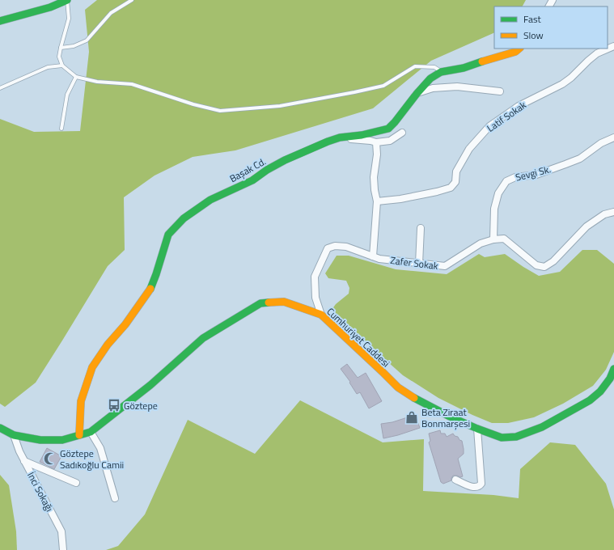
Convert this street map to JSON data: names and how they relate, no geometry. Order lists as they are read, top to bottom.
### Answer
{
  "streets": {
    "main road": ["Başak Cd.", "Cumhuriyet Caddesi"],
    "street": [
      "Latif Sokak",
      "Sevgi Sk.",
      "Zafer Sokak",
      "İnci Sokağı"
    ]
  },
  "crossings": [
    ["Başak Cd.", "Cumhuriyet Caddesi"],
    ["Sevgi Sk.", "Zafer Sokak"],
    ["Zafer Sokak", "Cumhuriyet Caddesi"],
    ["Cumhuriyet Caddesi", "İnci Sokağı"]
  ],
  "places": {
    "bus stop": ["Göztepe"],
    "shop": ["Beta Ziraat Bonmarşesi"],
    "mosque": ["Göztepe Sadıkoğlu Camii"]
  },
  "legend": ["Fast", "Slow"]
}
